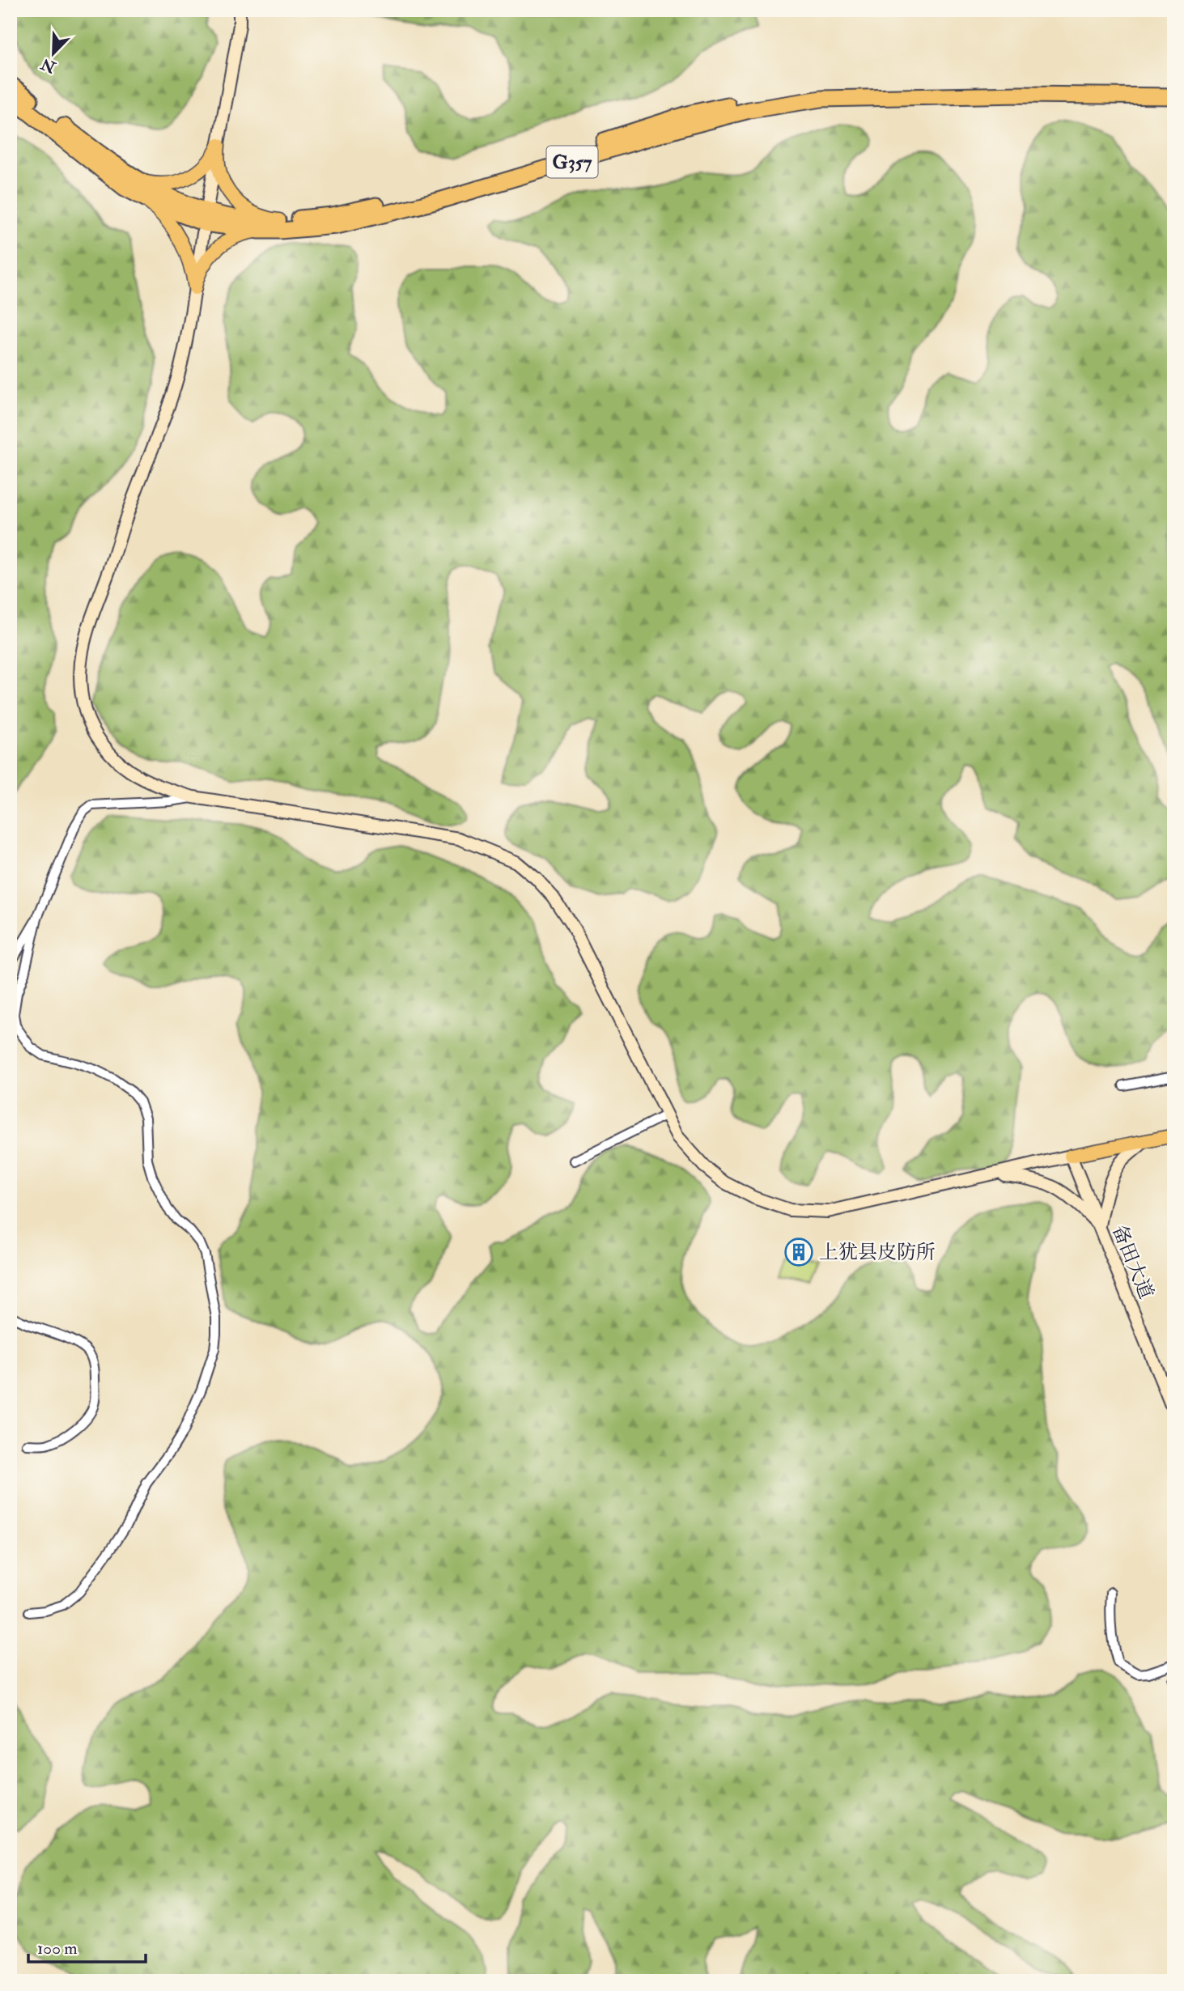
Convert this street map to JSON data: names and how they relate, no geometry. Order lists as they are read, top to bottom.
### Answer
{
  "streets": {
    "highway": ["G357"],
    "main road": ["备田大道"]
  },
  "places": {
    "building": ["上犹县皮防所"]
  },
  "scale_bar": "100 m",
  "north": "bottom left"
}
